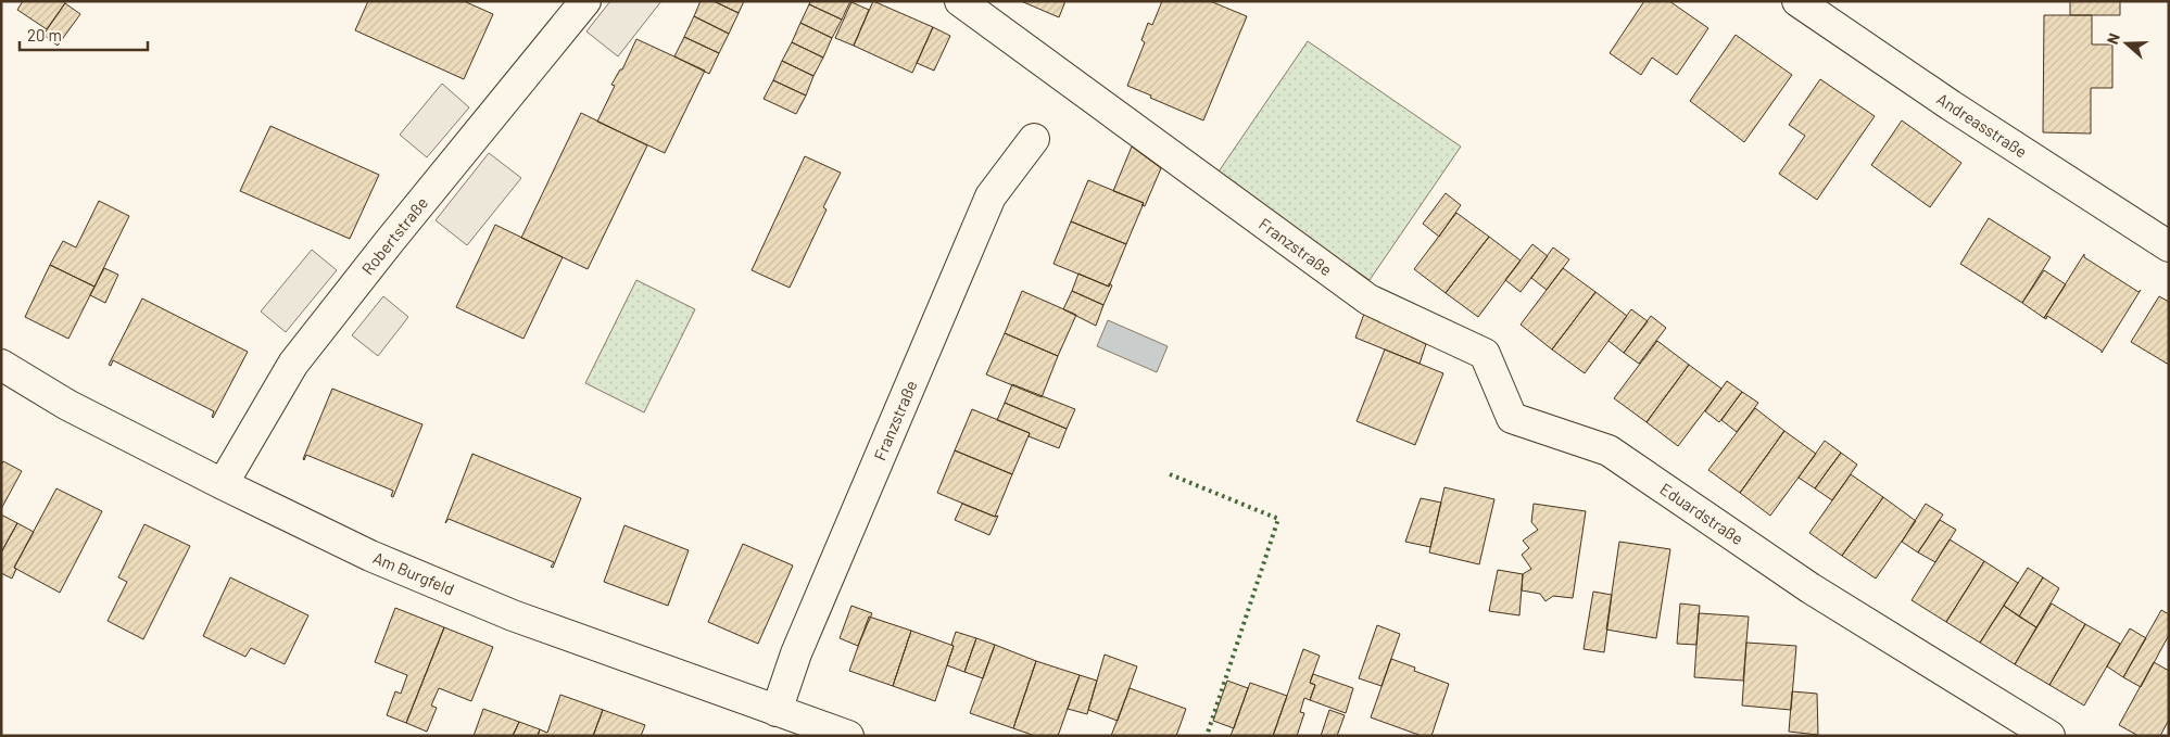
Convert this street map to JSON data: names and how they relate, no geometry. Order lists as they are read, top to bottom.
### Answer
{
  "streets": {
    "street": [
      "Andreasstraße",
      "Robertstraße",
      "Franzstraße",
      "Eduardstraße",
      "Am Burgfeld"
    ]
  },
  "crossings": [
    ["Robertstraße", "Am Burgfeld"],
    ["Franzstraße", "Eduardstraße"],
    ["Franzstraße", "Am Burgfeld"]
  ],
  "scale_bar": "20 m",
  "north": "left"
}
